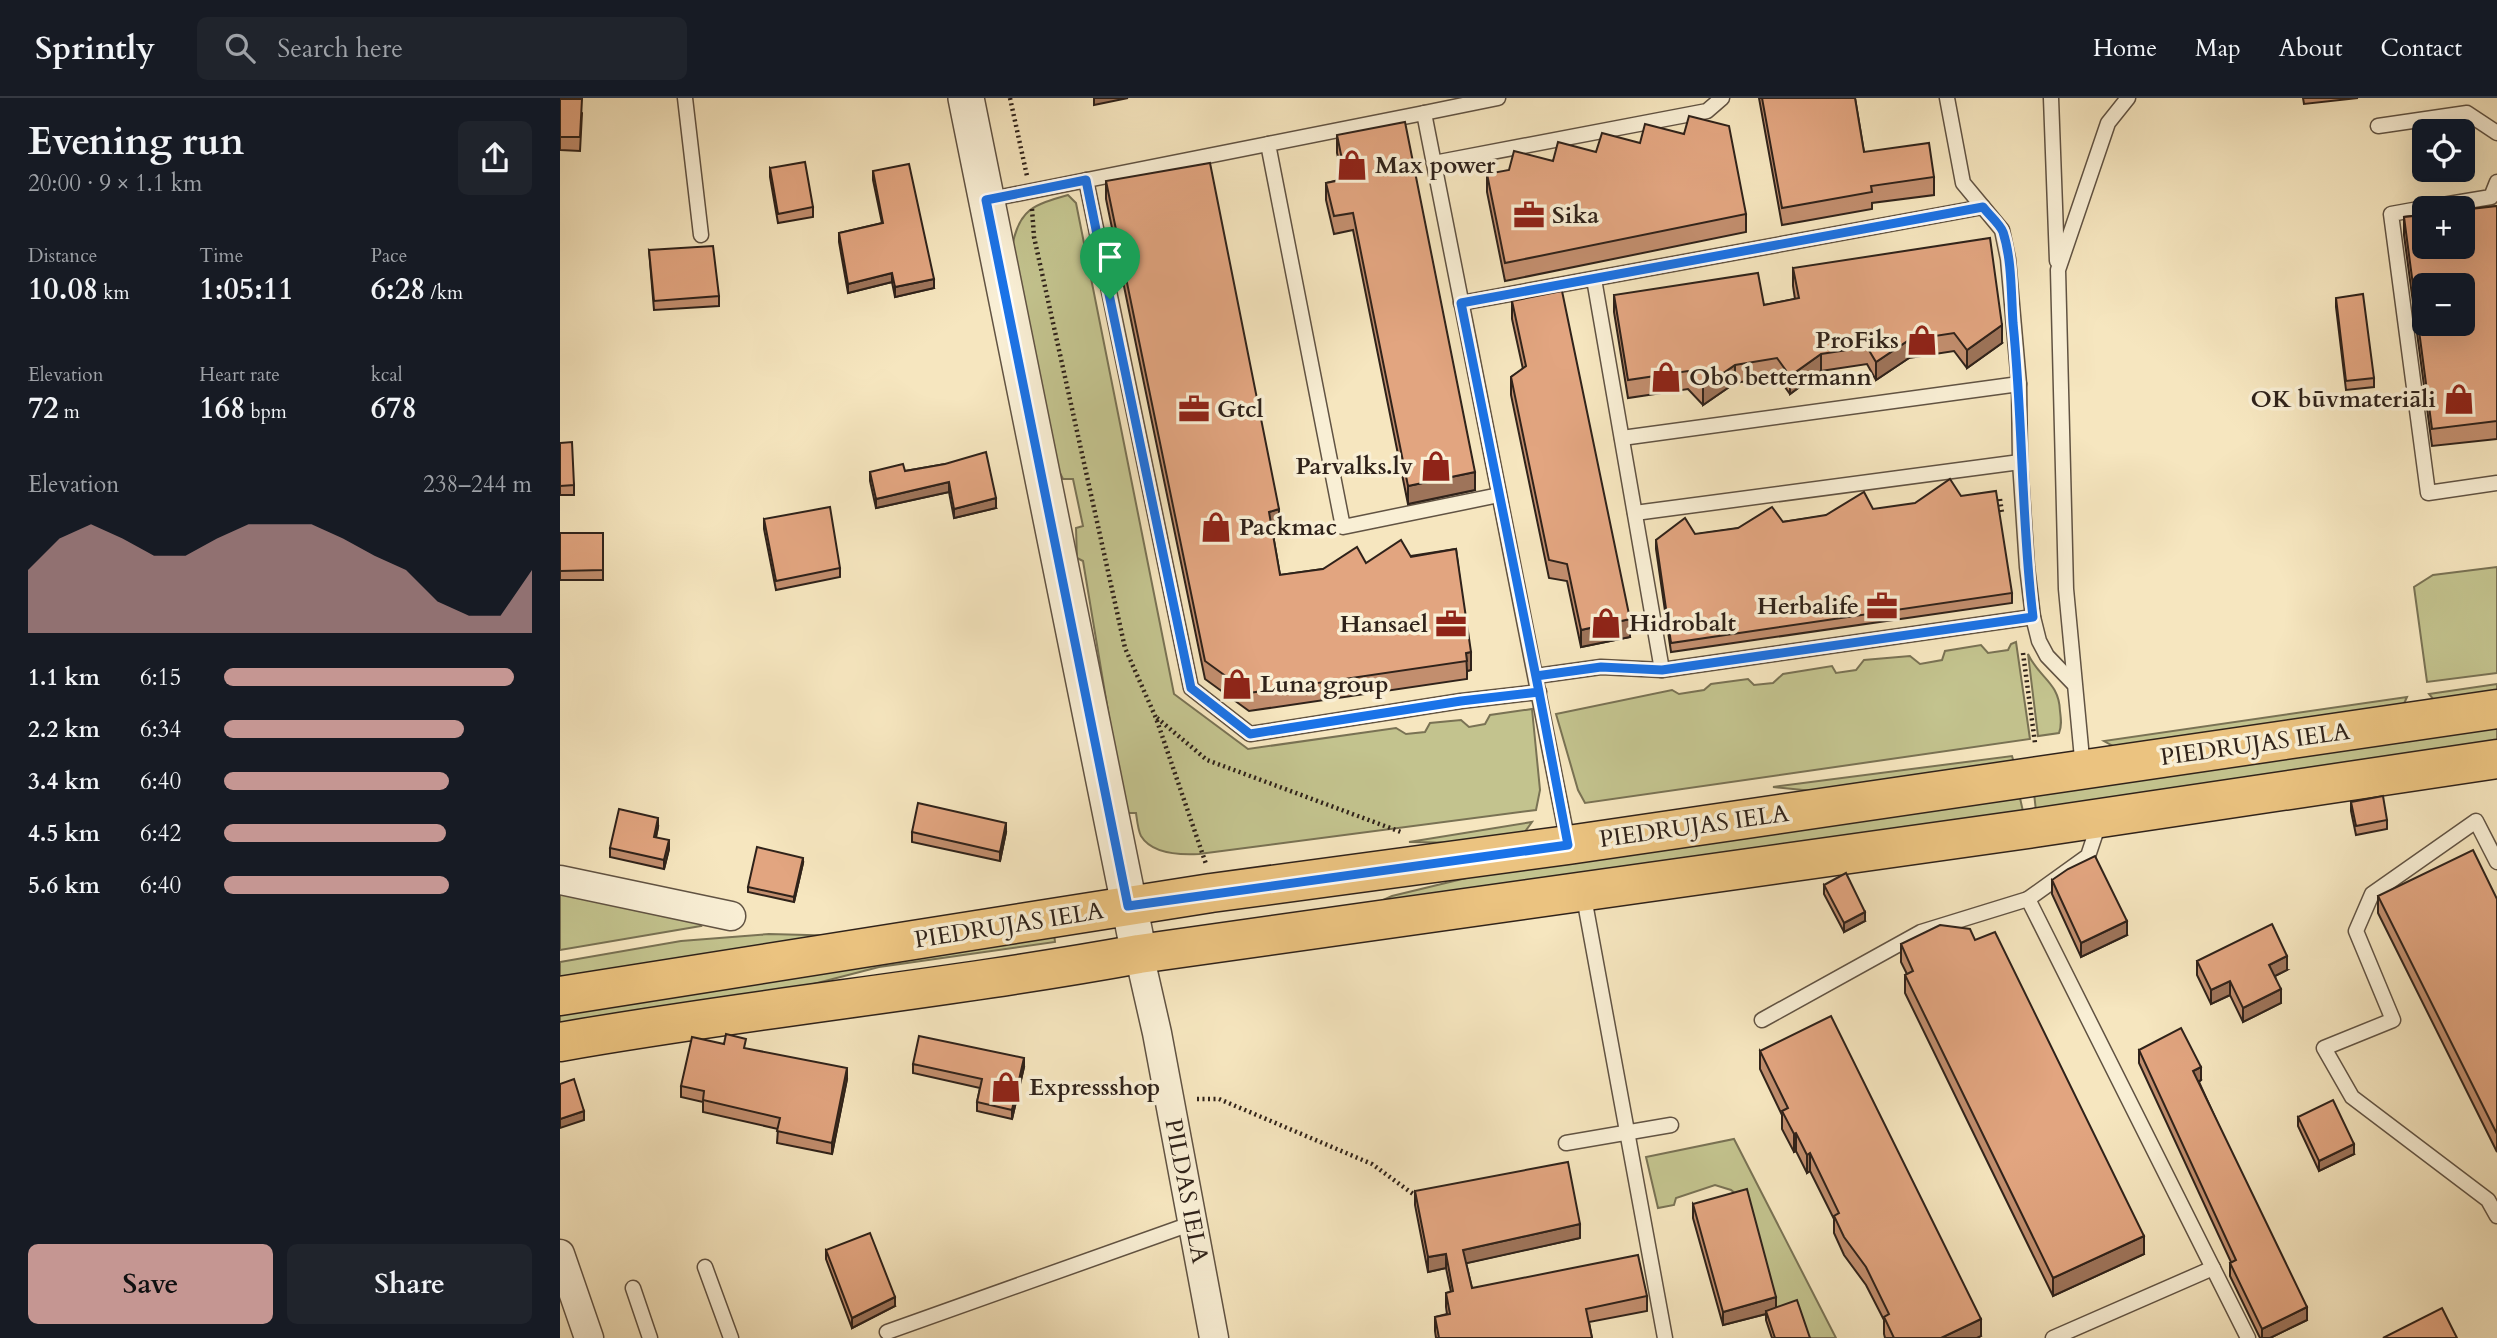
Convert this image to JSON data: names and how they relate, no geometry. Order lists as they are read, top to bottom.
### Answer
{
  "streets": {
    "main road": ["PIEDRUJAS IELA"],
    "street": ["PILDAS IELA"]
  },
  "crossings": [
    ["PIEDRUJAS IELA", "PILDAS IELA"]
  ],
  "places": {
    "shop": [
      "Max power",
      "ProFiks",
      "Obo bettermann",
      "OK būvmateriāli",
      "Parvalks.lv",
      "Packmac",
      "Hidrobalt",
      "Luna group",
      "Expressshop"
    ],
    "office": [
      "Sika",
      "Gtcl",
      "Herbalife",
      "Hansael"
    ]
  },
  "page": {
    "header": "Sprintly",
    "search": "Search here",
    "nav": [
      "Home",
      "Map",
      "About",
      "Contact"
    ],
    "heading": ["Evening run", "20:00 · 9 × 1.1 km"],
    "map_buttons": ["+", "−"],
    "stats": [
      ["Distance", "10.08 km"],
      ["Time", "1:05:11"],
      ["Pace", "6:28 /km"],
      ["Elevation", "72 m"],
      ["Heart rate", "168 bpm"],
      ["kcal", "678"]
    ],
    "chart": ["Elevation", "238–244 m"],
    "list": [
      {
        "name": "1.1 km",
        "note": "6:15"
      },
      {
        "name": "2.2 km",
        "note": "6:34"
      },
      {
        "name": "3.4 km",
        "note": "6:40"
      },
      {
        "name": "4.5 km",
        "note": "6:42"
      },
      {
        "name": "5.6 km",
        "note": "6:40"
      }
    ],
    "buttons": ["Save", "Share"]
  }
}
